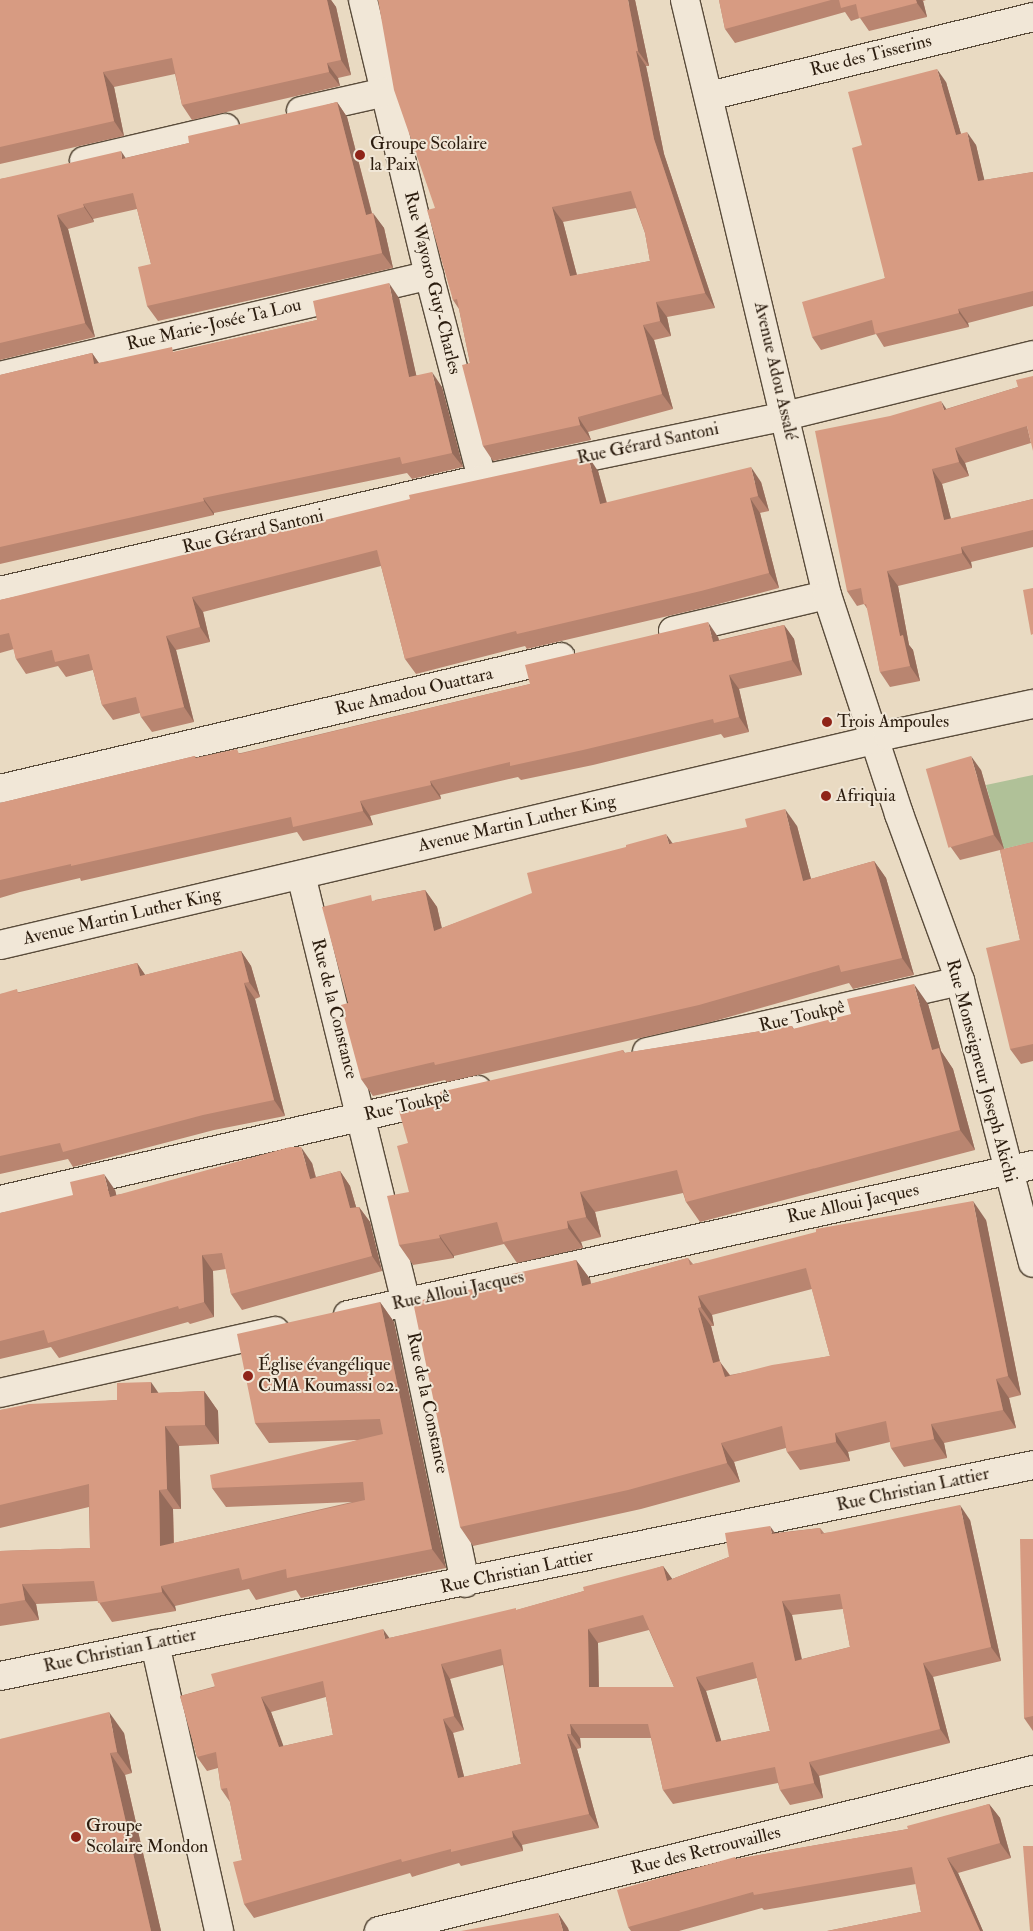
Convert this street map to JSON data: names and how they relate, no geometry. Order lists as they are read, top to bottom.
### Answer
{
  "streets": {
    "street": [
      "Rue des Tisserins",
      "Rue Wayoro Guy-Charles",
      "Rue Marie-Josée Ta Lou",
      "Avenue Adou Assalé",
      "Rue Gérard Santoni",
      "Rue Amadou Ouattara",
      "Avenue Martin Luther King",
      "Rue de la Constance",
      "Rue Toukpê",
      "Rue Monseigneur Joseph Akichi",
      "Rue Alloui Jacques",
      "Rue Christian Lattier",
      "Rue des Retrouvailles"
    ]
  },
  "crossings": [
    ["Rue des Tisserins", "Avenue Adou Assalé"],
    ["Rue Wayoro Guy-Charles", "Rue Marie-Josée Ta Lou"],
    ["Rue Wayoro Guy-Charles", "Rue Gérard Santoni"],
    ["Avenue Adou Assalé", "Rue Gérard Santoni"],
    ["Avenue Adou Assalé", "Avenue Martin Luther King"],
    ["Avenue Adou Assalé", "Rue Monseigneur Joseph Akichi"],
    ["Avenue Martin Luther King", "Rue de la Constance"],
    ["Avenue Martin Luther King", "Rue Monseigneur Joseph Akichi"],
    ["Rue de la Constance", "Rue Toukpê"],
    ["Rue de la Constance", "Rue Alloui Jacques"],
    ["Rue de la Constance", "Rue Christian Lattier"],
    ["Rue Toukpê", "Rue Monseigneur Joseph Akichi"],
    ["Rue Monseigneur Joseph Akichi", "Rue Alloui Jacques"]
  ],
  "places": [
    "Groupe Scolaire la Paix",
    "Trois Ampoules",
    "Afriquia",
    "Église évangélique CMA Koumassi 02.",
    "Groupe Scolaire Mondon"
  ]
}
